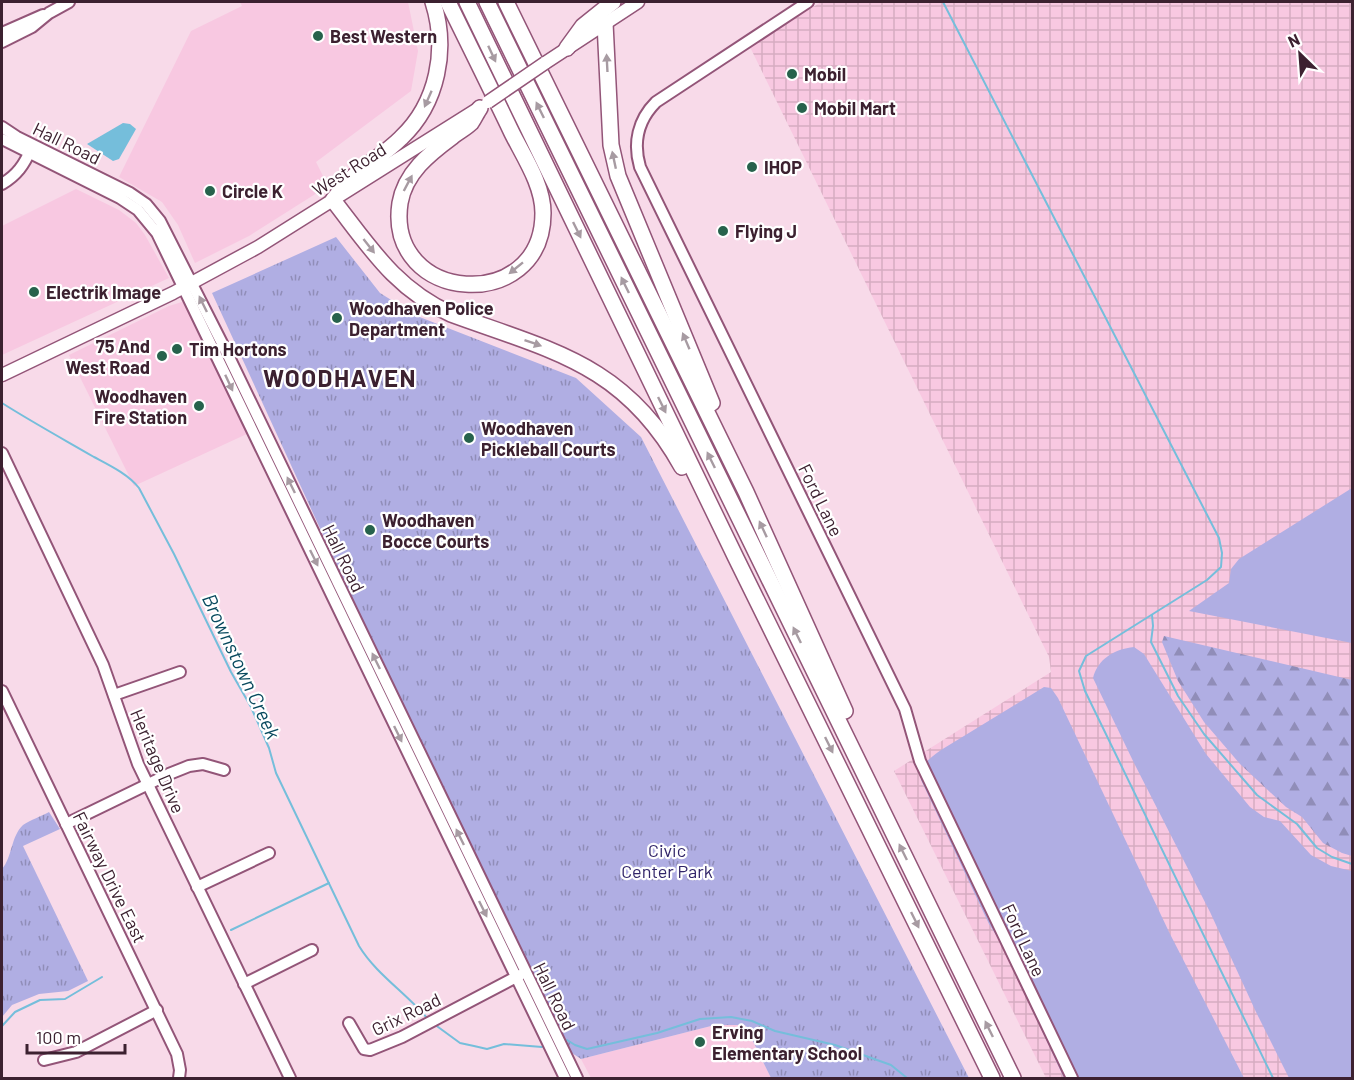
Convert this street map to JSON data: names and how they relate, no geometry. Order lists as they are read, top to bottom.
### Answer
{
  "streets": {
    "main road": ["West Road"],
    "street": [
      "Hall Road",
      "Ford Lane",
      "Heritage Drive",
      "Fairway Drive East",
      "Grix Road"
    ]
  },
  "crossings": [
    ["Hall Road", "West Road"],
    ["Hall Road", "Grix Road"]
  ],
  "districts": ["WOODHAVEN"],
  "water": ["Brownstown Creek"],
  "parks": ["Civic Center Park"],
  "places": [
    "Best Western",
    "Mobil",
    "Mobil Mart",
    "IHOP",
    "Circle K",
    "Flying J",
    "Electrik Image",
    "Woodhaven Police Department",
    "Tim Hortons",
    "75 And West Road",
    "Woodhaven Fire Station",
    "Woodhaven Pickleball Courts",
    "Woodhaven Bocce Courts",
    "Erving Elementary School"
  ],
  "scale_bar": "100 m",
  "north": "top left"
}
